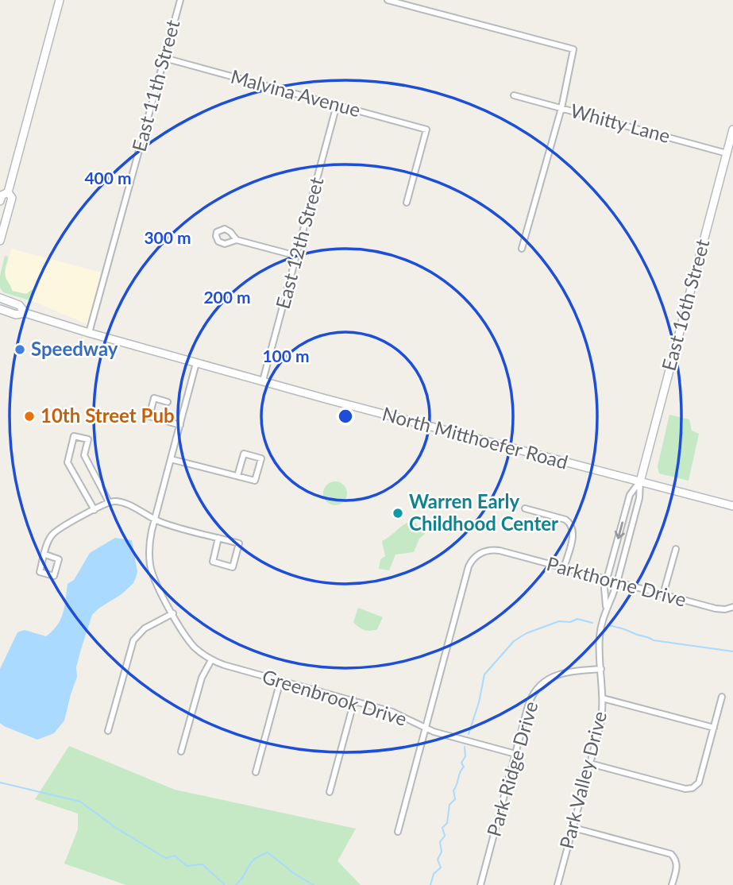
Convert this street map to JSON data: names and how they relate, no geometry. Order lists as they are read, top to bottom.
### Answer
{
  "streets": {
    "main road": ["East 16th Street", "North Mitthoefer Road"],
    "street": [
      "East 11th Street",
      "Malvina Avenue",
      "Whitty Lane",
      "East 12th Street",
      "Parkthorne Drive",
      "Greenbrook Drive",
      "Park Ridge Drive",
      "Park Valley Drive"
    ]
  },
  "crossings": [
    ["East 11th Street", "Malvina Avenue"],
    ["East 11th Street", "North Mitthoefer Road"],
    ["Malvina Avenue", "East 12th Street"],
    ["Whitty Lane", "East 16th Street"],
    ["East 12th Street", "North Mitthoefer Road"],
    ["East 16th Street", "North Mitthoefer Road"],
    ["East 16th Street", "Park Valley Drive"],
    ["North Mitthoefer Road", "Greenbrook Drive"],
    ["North Mitthoefer Road", "Park Valley Drive"],
    ["Parkthorne Drive", "Greenbrook Drive"],
    ["Parkthorne Drive", "Park Valley Drive"],
    ["Greenbrook Drive", "Park Ridge Drive"],
    ["Park Ridge Drive", "Park Valley Drive"]
  ],
  "places": ["Speedway", "10th Street Pub", "Warren Early Childhood Center"],
  "rings": [
    "400 m",
    "300 m",
    "200 m",
    "100 m"
  ]
}
